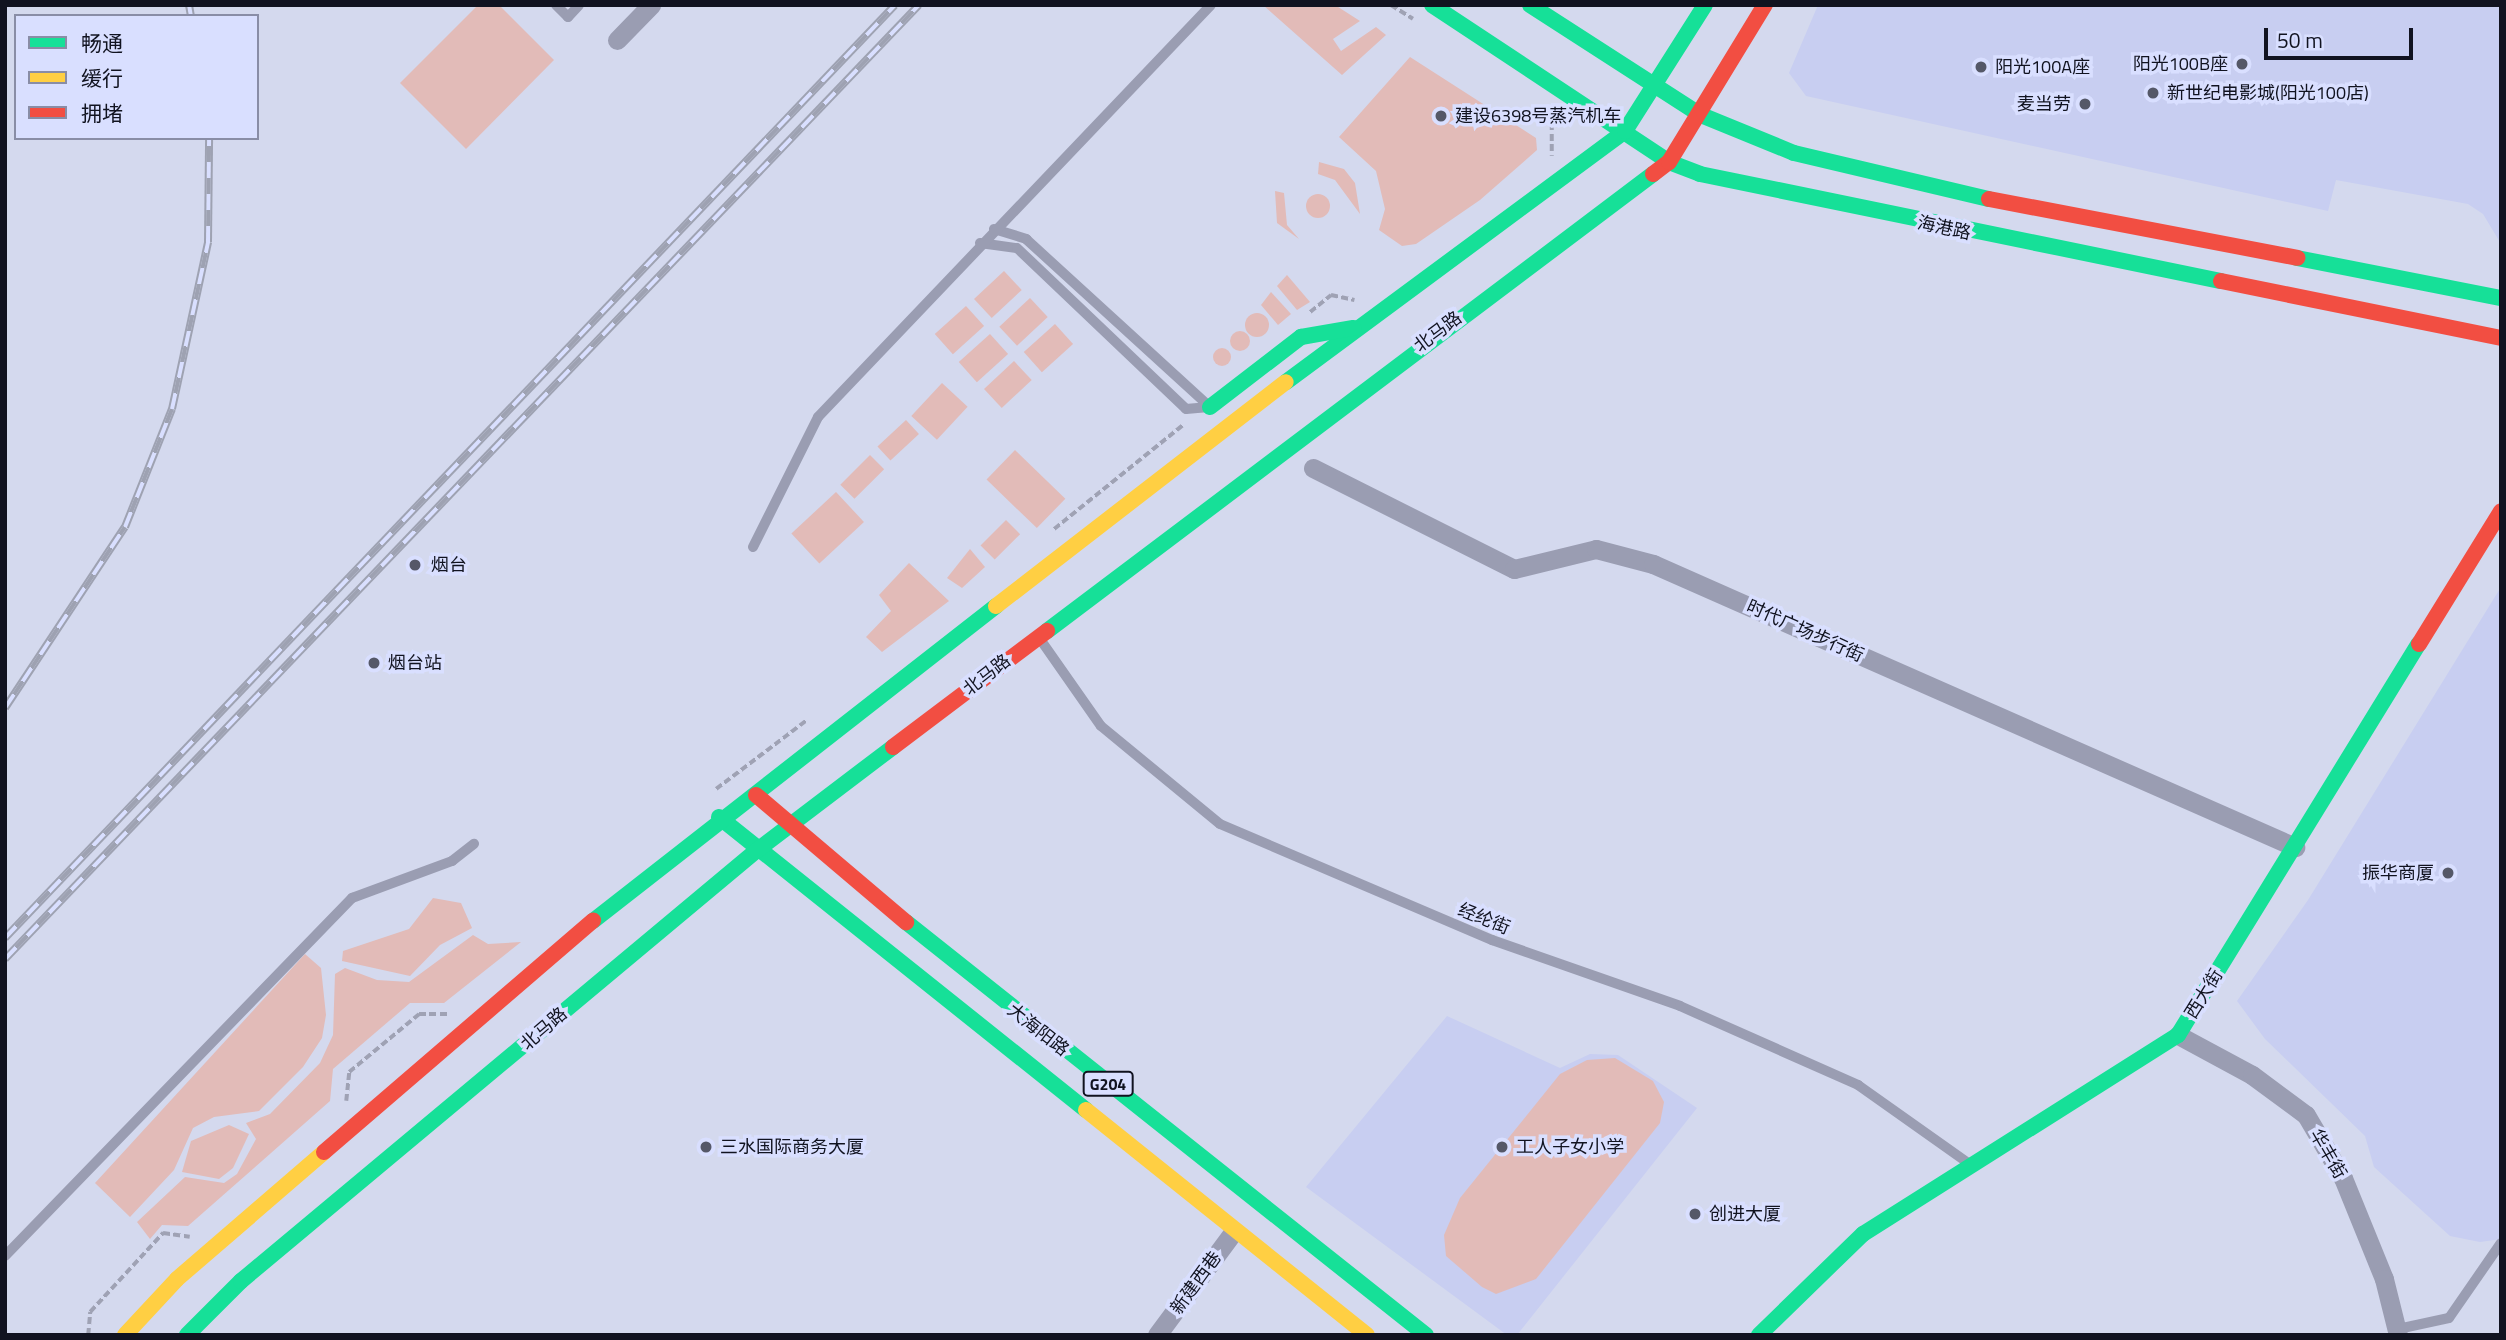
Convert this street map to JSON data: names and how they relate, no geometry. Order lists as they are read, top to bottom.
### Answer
{
  "streets": {
    "main road": [
      "海港路",
      "北马路",
      "西大街",
      "大海阳路",
      "G204"
    ],
    "street": ["时代广场步行街", "华丰街", "新建西巷"],
    "lane": ["经纶街"]
  },
  "crossings": [
    ["海港路", "北马路"],
    ["北马路", "经纶街"],
    ["北马路", "大海阳路"],
    ["时代广场步行街", "西大街"],
    ["经纶街", "西大街"],
    ["西大街", "华丰街"],
    ["大海阳路", "新建西巷"]
  ],
  "places": [
    "阳光100B座",
    "阳光100A座",
    "新世纪电影城(阳光100店)",
    "麦当劳",
    "建设6398号蒸汽机车",
    "烟台",
    "烟台站",
    "振华商厦",
    "三水国际商务大厦",
    "工人子女小学",
    "创进大厦"
  ],
  "legend": ["畅通", "缓行", "拥堵"],
  "scale_bar": "50 m"
}
